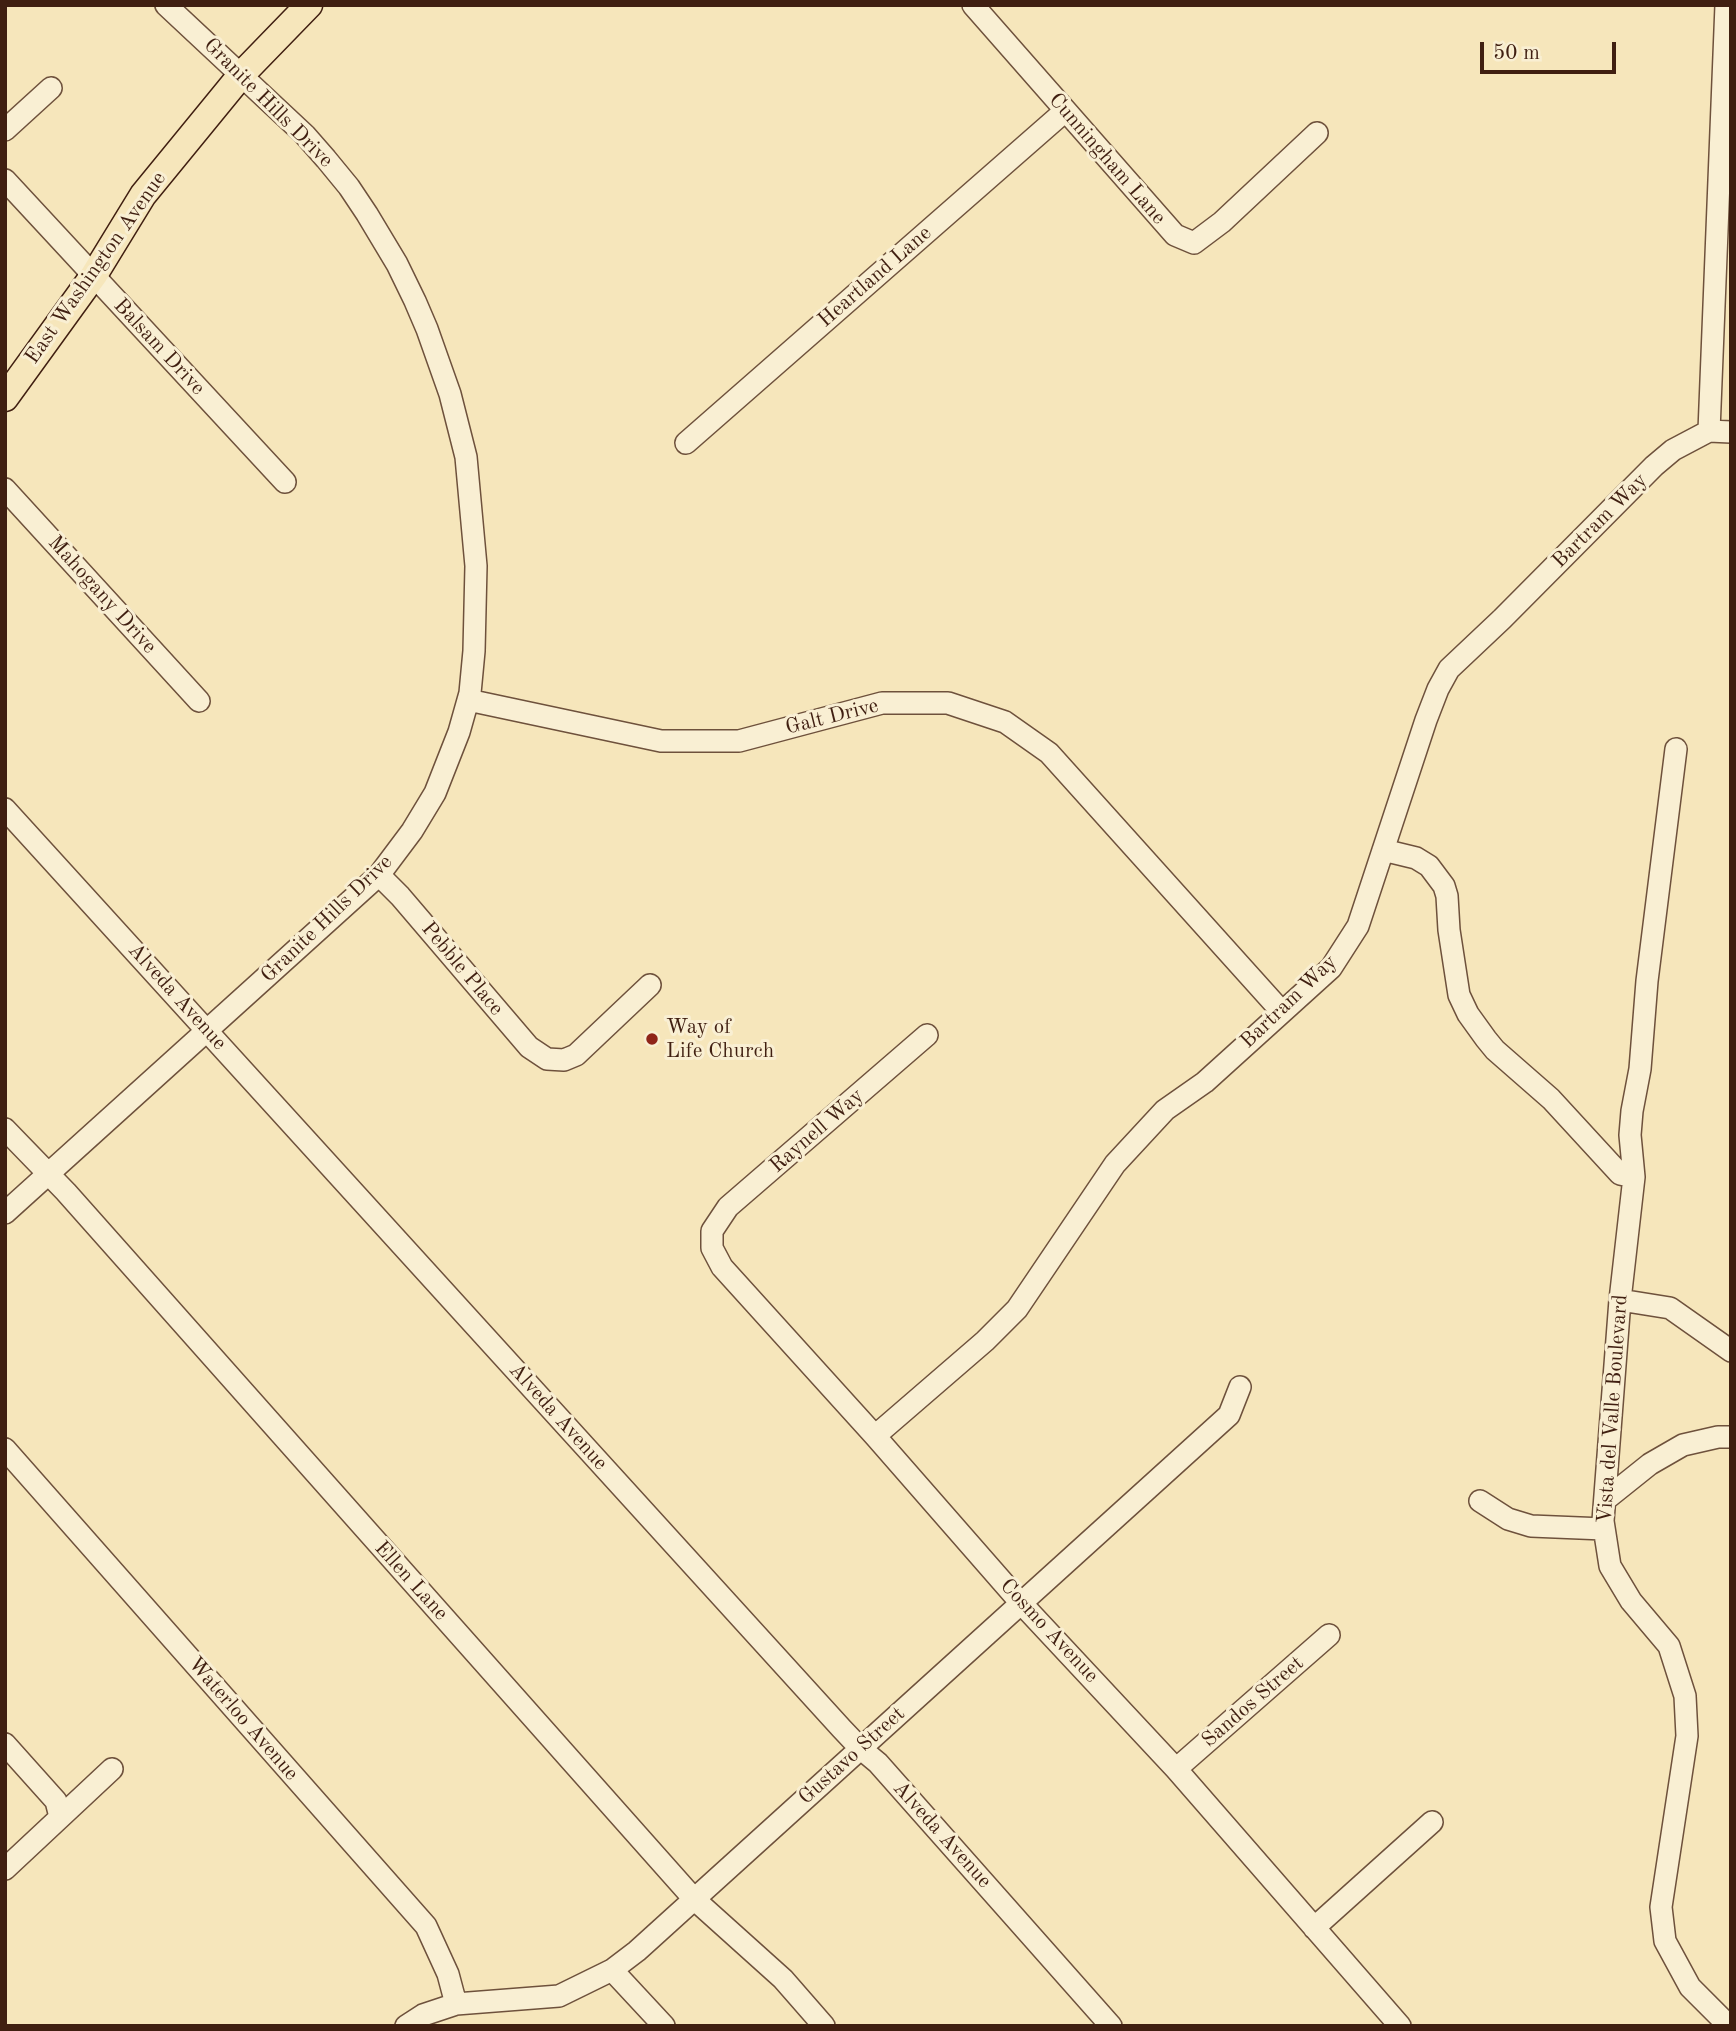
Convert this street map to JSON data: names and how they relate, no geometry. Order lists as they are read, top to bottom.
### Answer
{
  "streets": {
    "main road": ["East Washington Avenue"],
    "street": [
      "Granite Hills Drive",
      "Cunningham Lane",
      "Heartland Lane",
      "Balsam Drive",
      "Bartram Way",
      "Mahogany Drive",
      "Galt Drive",
      "Pebble Place",
      "Alveda Avenue",
      "Raynell Way",
      "Vista del Valle Boulevard",
      "Ellen Lane",
      "Cosmo Avenue",
      "Sandos Street",
      "Waterloo Avenue",
      "Gustavo Street"
    ]
  },
  "crossings": [
    ["Granite Hills Drive", "East Washington Avenue"],
    ["Granite Hills Drive", "Galt Drive"],
    ["Granite Hills Drive", "Pebble Place"],
    ["Granite Hills Drive", "Alveda Avenue"],
    ["Granite Hills Drive", "Ellen Lane"],
    ["Cunningham Lane", "Heartland Lane"],
    ["East Washington Avenue", "Balsam Drive"],
    ["Bartram Way", "Galt Drive"],
    ["Bartram Way", "Cosmo Avenue"],
    ["Alveda Avenue", "Gustavo Street"],
    ["Raynell Way", "Cosmo Avenue"],
    ["Ellen Lane", "Gustavo Street"],
    ["Cosmo Avenue", "Sandos Street"],
    ["Cosmo Avenue", "Gustavo Street"],
    ["Waterloo Avenue", "Gustavo Street"]
  ],
  "places": ["Way of Life Church"],
  "scale_bar": "50 m"
}
